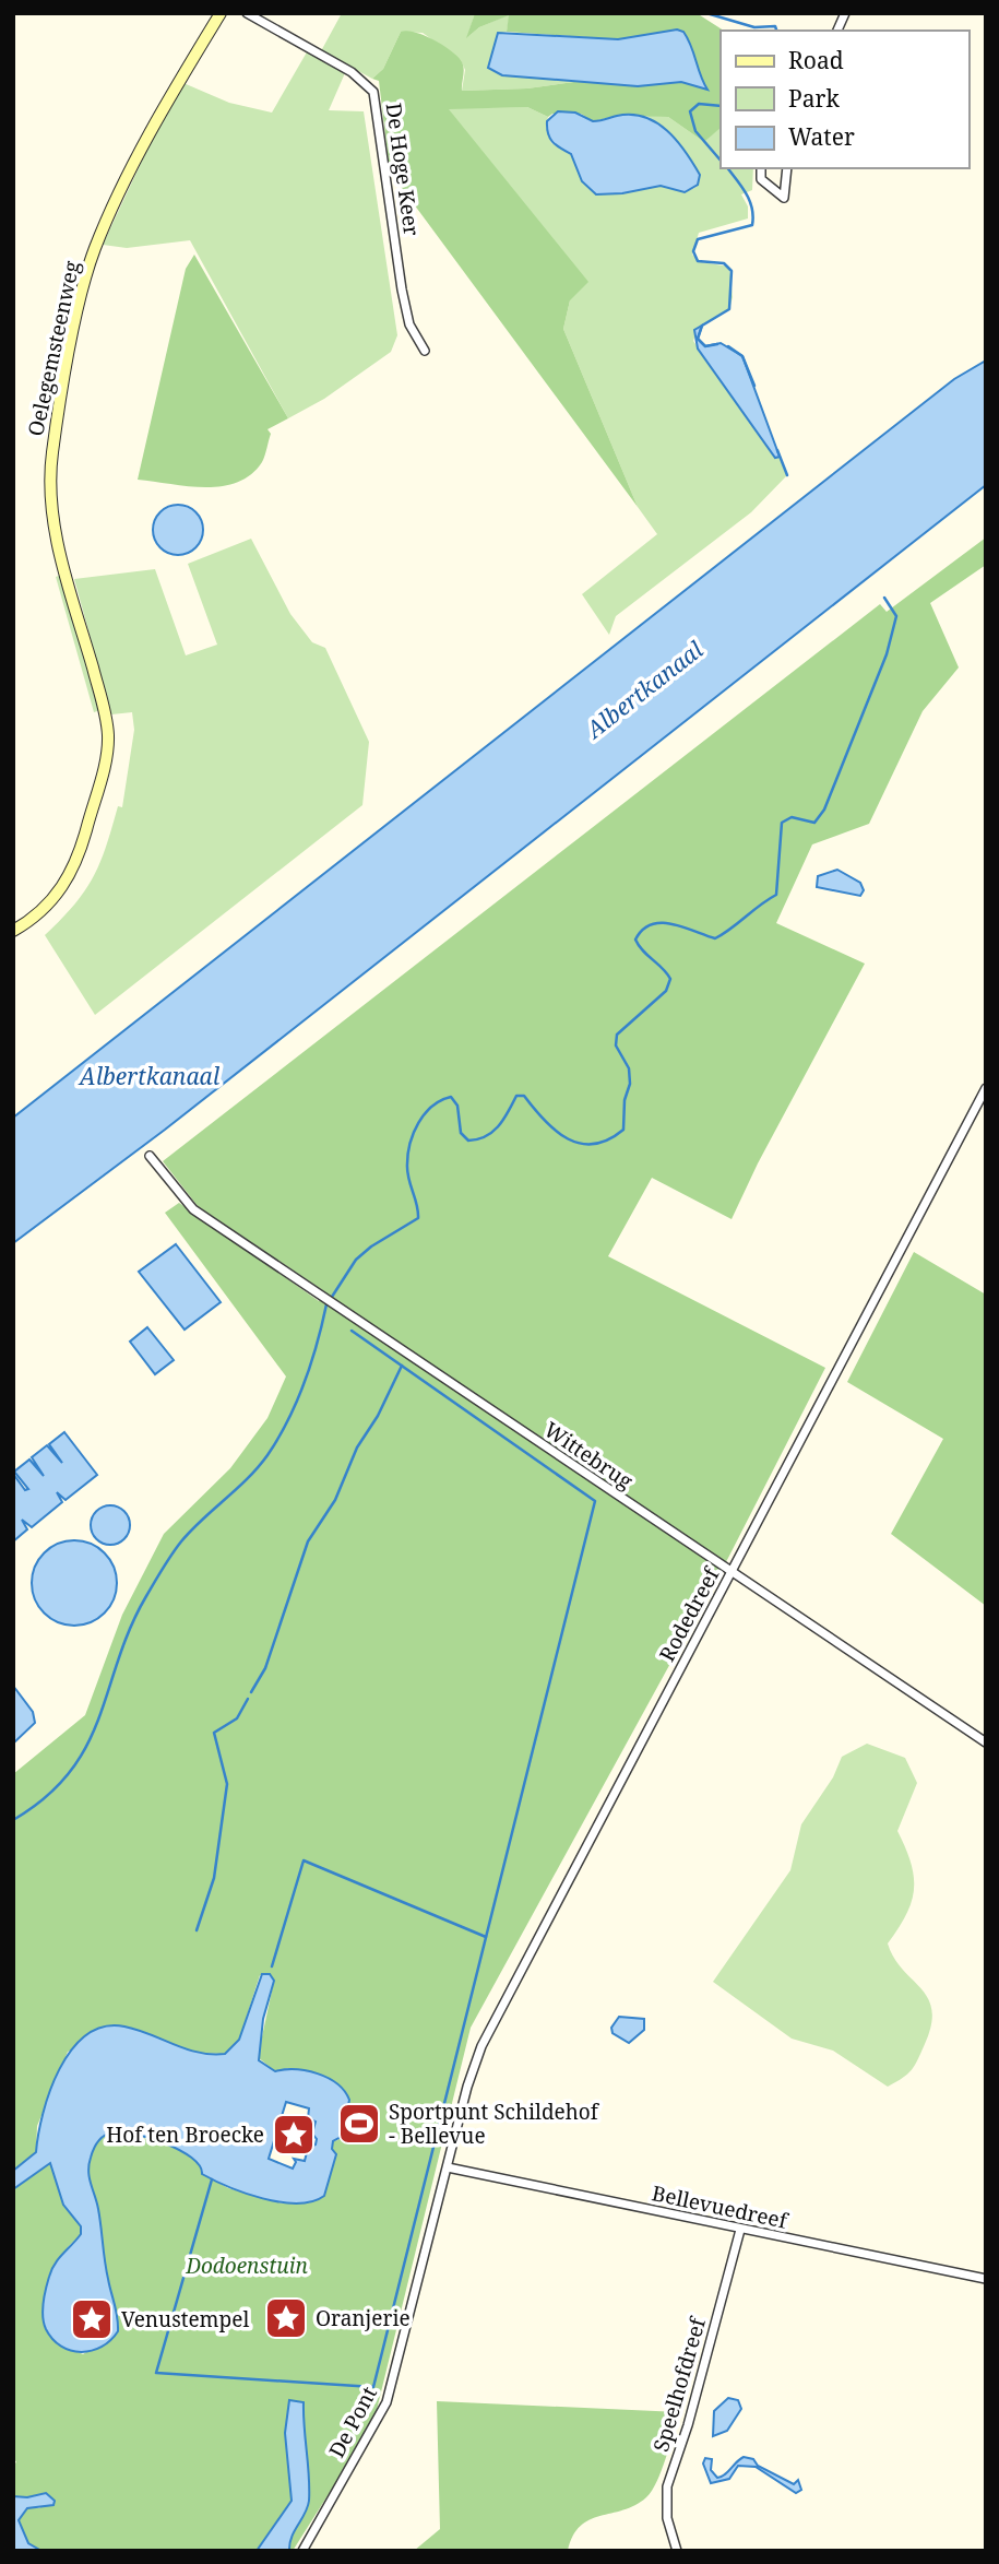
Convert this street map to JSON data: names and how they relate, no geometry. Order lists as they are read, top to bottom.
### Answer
{
  "streets": {
    "street": [
      "De Hoge Keer",
      "Oelegemsteenweg",
      "Wittebrug",
      "Rodedreef",
      "Bellevuedreef",
      "Speelhofdreef",
      "De Pont"
    ]
  },
  "crossings": [
    ["Wittebrug", "Rodedreef"],
    ["Rodedreef", "Bellevuedreef"],
    ["Rodedreef", "De Pont"],
    ["Bellevuedreef", "Speelhofdreef"],
    ["Bellevuedreef", "De Pont"]
  ],
  "water": ["Albertkanaal"],
  "parks": ["Dodoenstuin"],
  "places": {
    "sports": ["Sportpunt Schildehof - Bellevue"],
    "place": ["Hof ten Broecke", "Oranjerie", "Venustempel"]
  },
  "legend": ["Road", "Park", "Water"]
}
